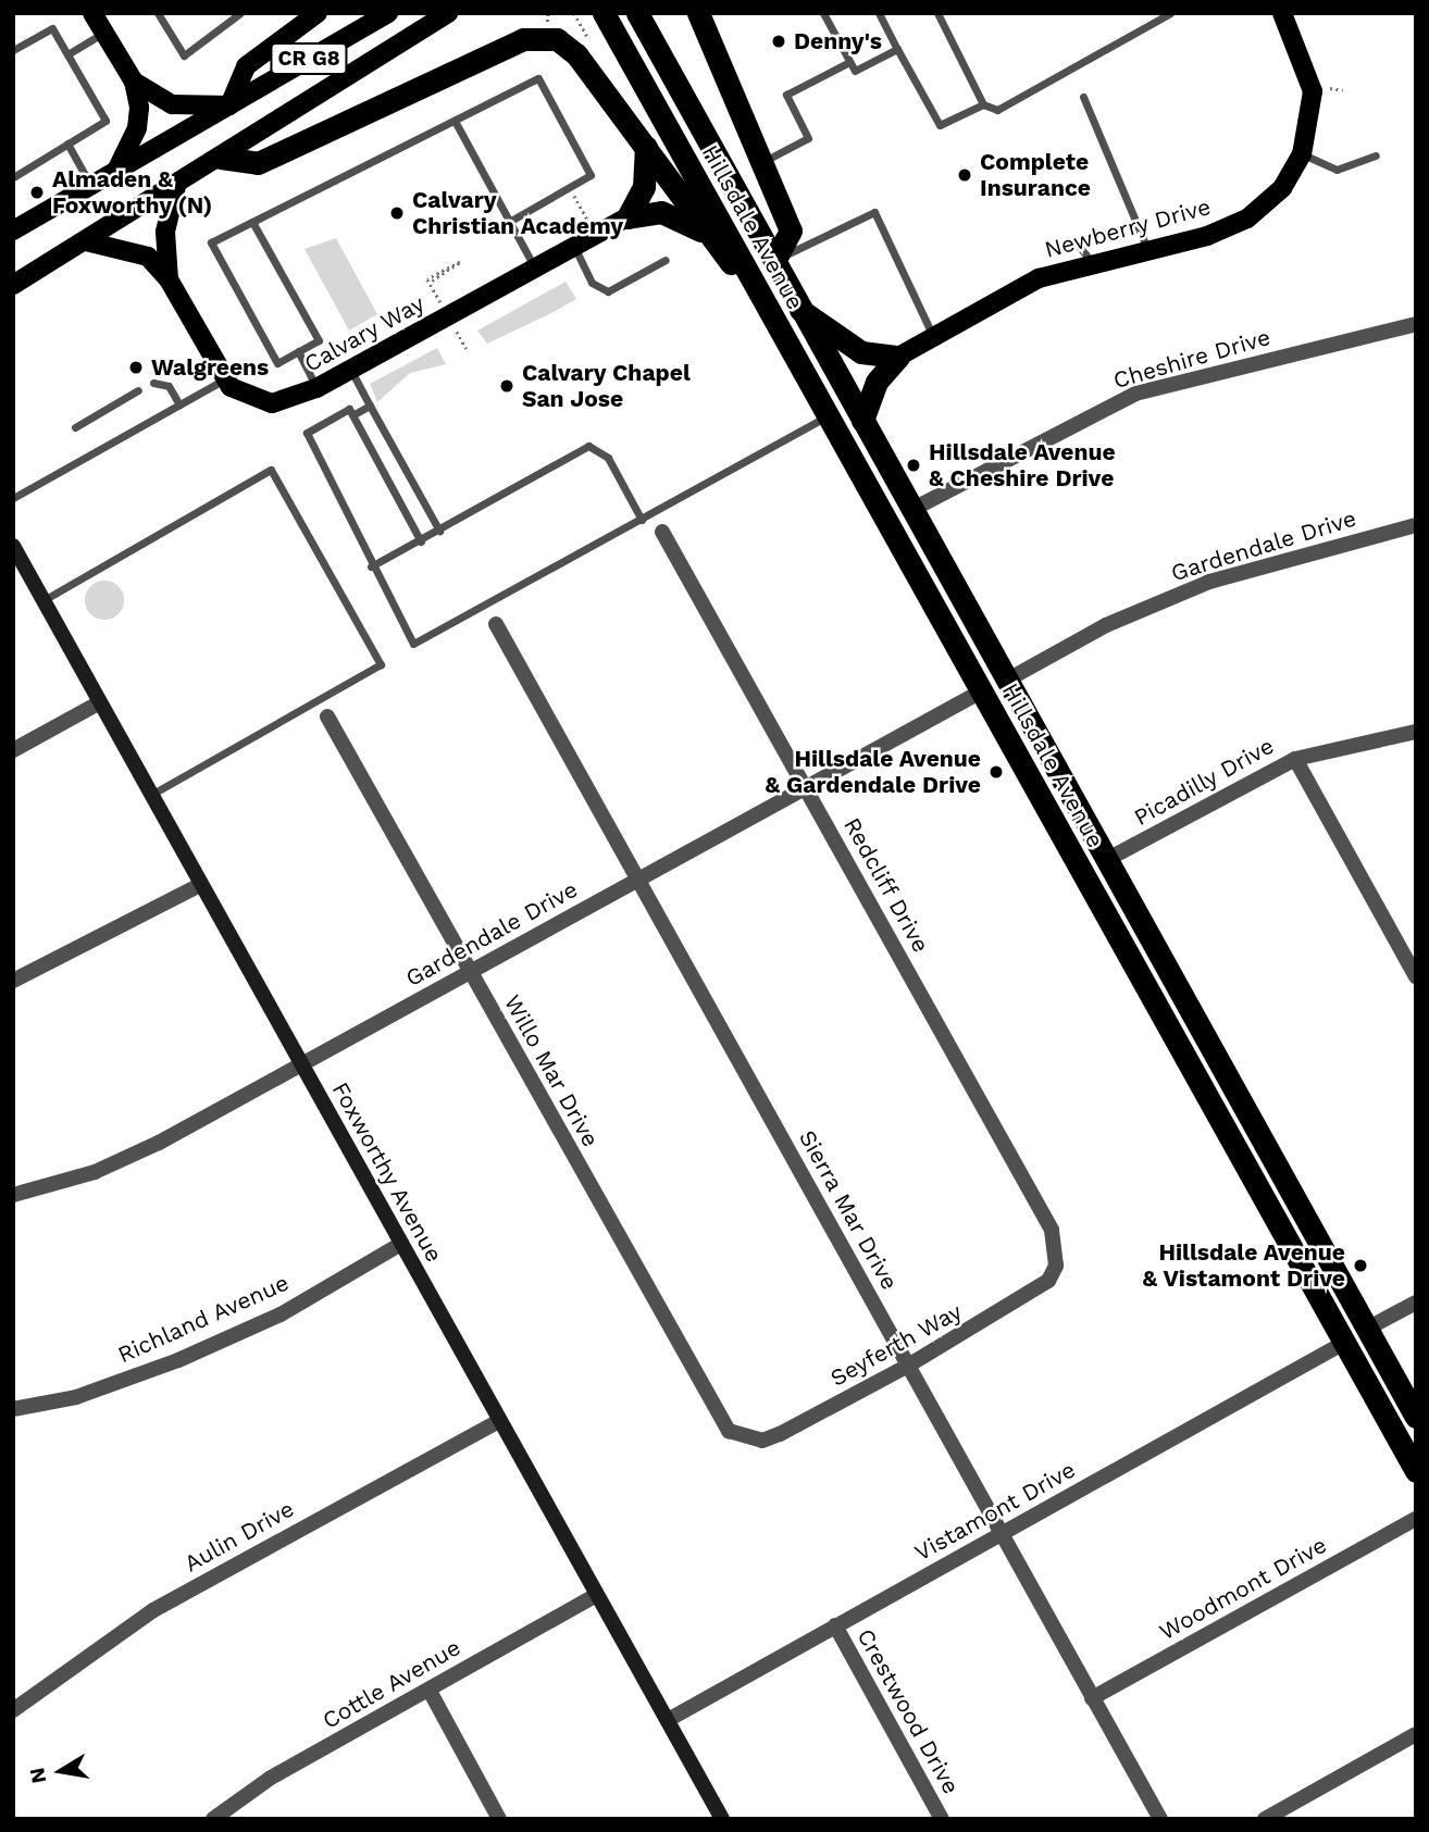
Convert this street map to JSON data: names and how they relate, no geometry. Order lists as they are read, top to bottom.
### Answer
{
  "streets": {
    "highway": ["Hillsdale Avenue"],
    "main road": ["CR G8", "Newberry Drive", "Calvary Way"],
    "street": [
      "Cheshire Drive",
      "Gardendale Drive",
      "Picadilly Drive",
      "Redcliff Drive",
      "Willo Mar Drive",
      "Foxworthy Avenue",
      "Sierra Mar Drive",
      "Richland Avenue",
      "Seyferth Way",
      "Vistamont Drive",
      "Aulin Drive",
      "Woodmont Drive",
      "Cottle Avenue",
      "Crestwood Drive"
    ]
  },
  "crossings": [
    ["Hillsdale Avenue", "Cheshire Drive"],
    ["Hillsdale Avenue", "Gardendale Drive"],
    ["Hillsdale Avenue", "Picadilly Drive"],
    ["Hillsdale Avenue", "Vistamont Drive"],
    ["Gardendale Drive", "Redcliff Drive"],
    ["Gardendale Drive", "Willo Mar Drive"],
    ["Gardendale Drive", "Foxworthy Avenue"],
    ["Gardendale Drive", "Sierra Mar Drive"],
    ["Redcliff Drive", "Seyferth Way"],
    ["Willo Mar Drive", "Seyferth Way"],
    ["Foxworthy Avenue", "Richland Avenue"],
    ["Foxworthy Avenue", "Vistamont Drive"],
    ["Foxworthy Avenue", "Aulin Drive"],
    ["Foxworthy Avenue", "Cottle Avenue"],
    ["Sierra Mar Drive", "Seyferth Way"],
    ["Sierra Mar Drive", "Vistamont Drive"],
    ["Sierra Mar Drive", "Woodmont Drive"],
    ["Vistamont Drive", "Crestwood Drive"]
  ],
  "places": [
    "Denny's",
    "Complete Insurance",
    "Almaden & Foxworthy (N)",
    "Calvary Christian Academy",
    "Walgreens",
    "Calvary Chapel San Jose",
    "Hillsdale Avenue & Cheshire Drive",
    "Hillsdale Avenue & Gardendale Drive",
    "Hillsdale Avenue & Vistamont Drive"
  ],
  "north": "left"
}
